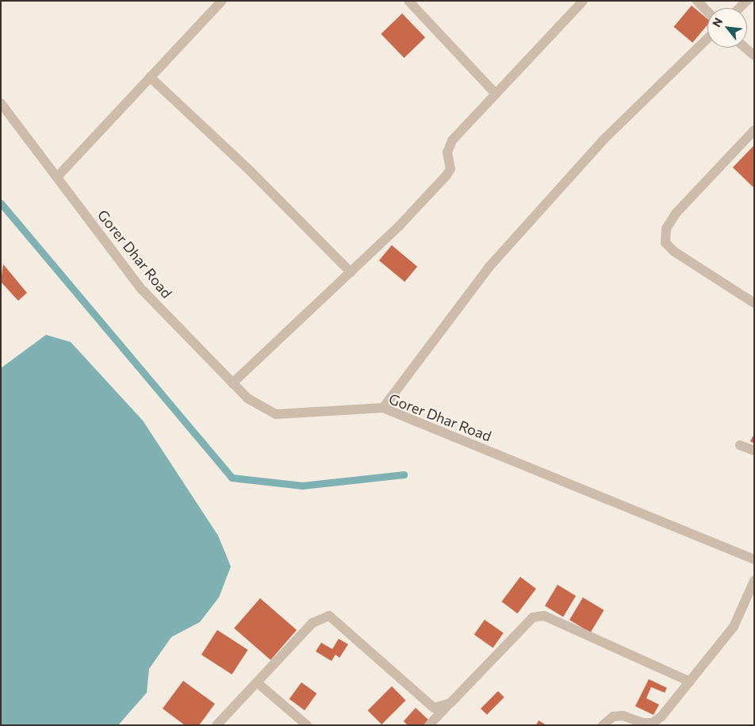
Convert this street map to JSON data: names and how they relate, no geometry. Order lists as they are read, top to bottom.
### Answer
{
  "streets": {
    "street": ["Gorer Dhar Road"]
  },
  "north": "top left"
}
